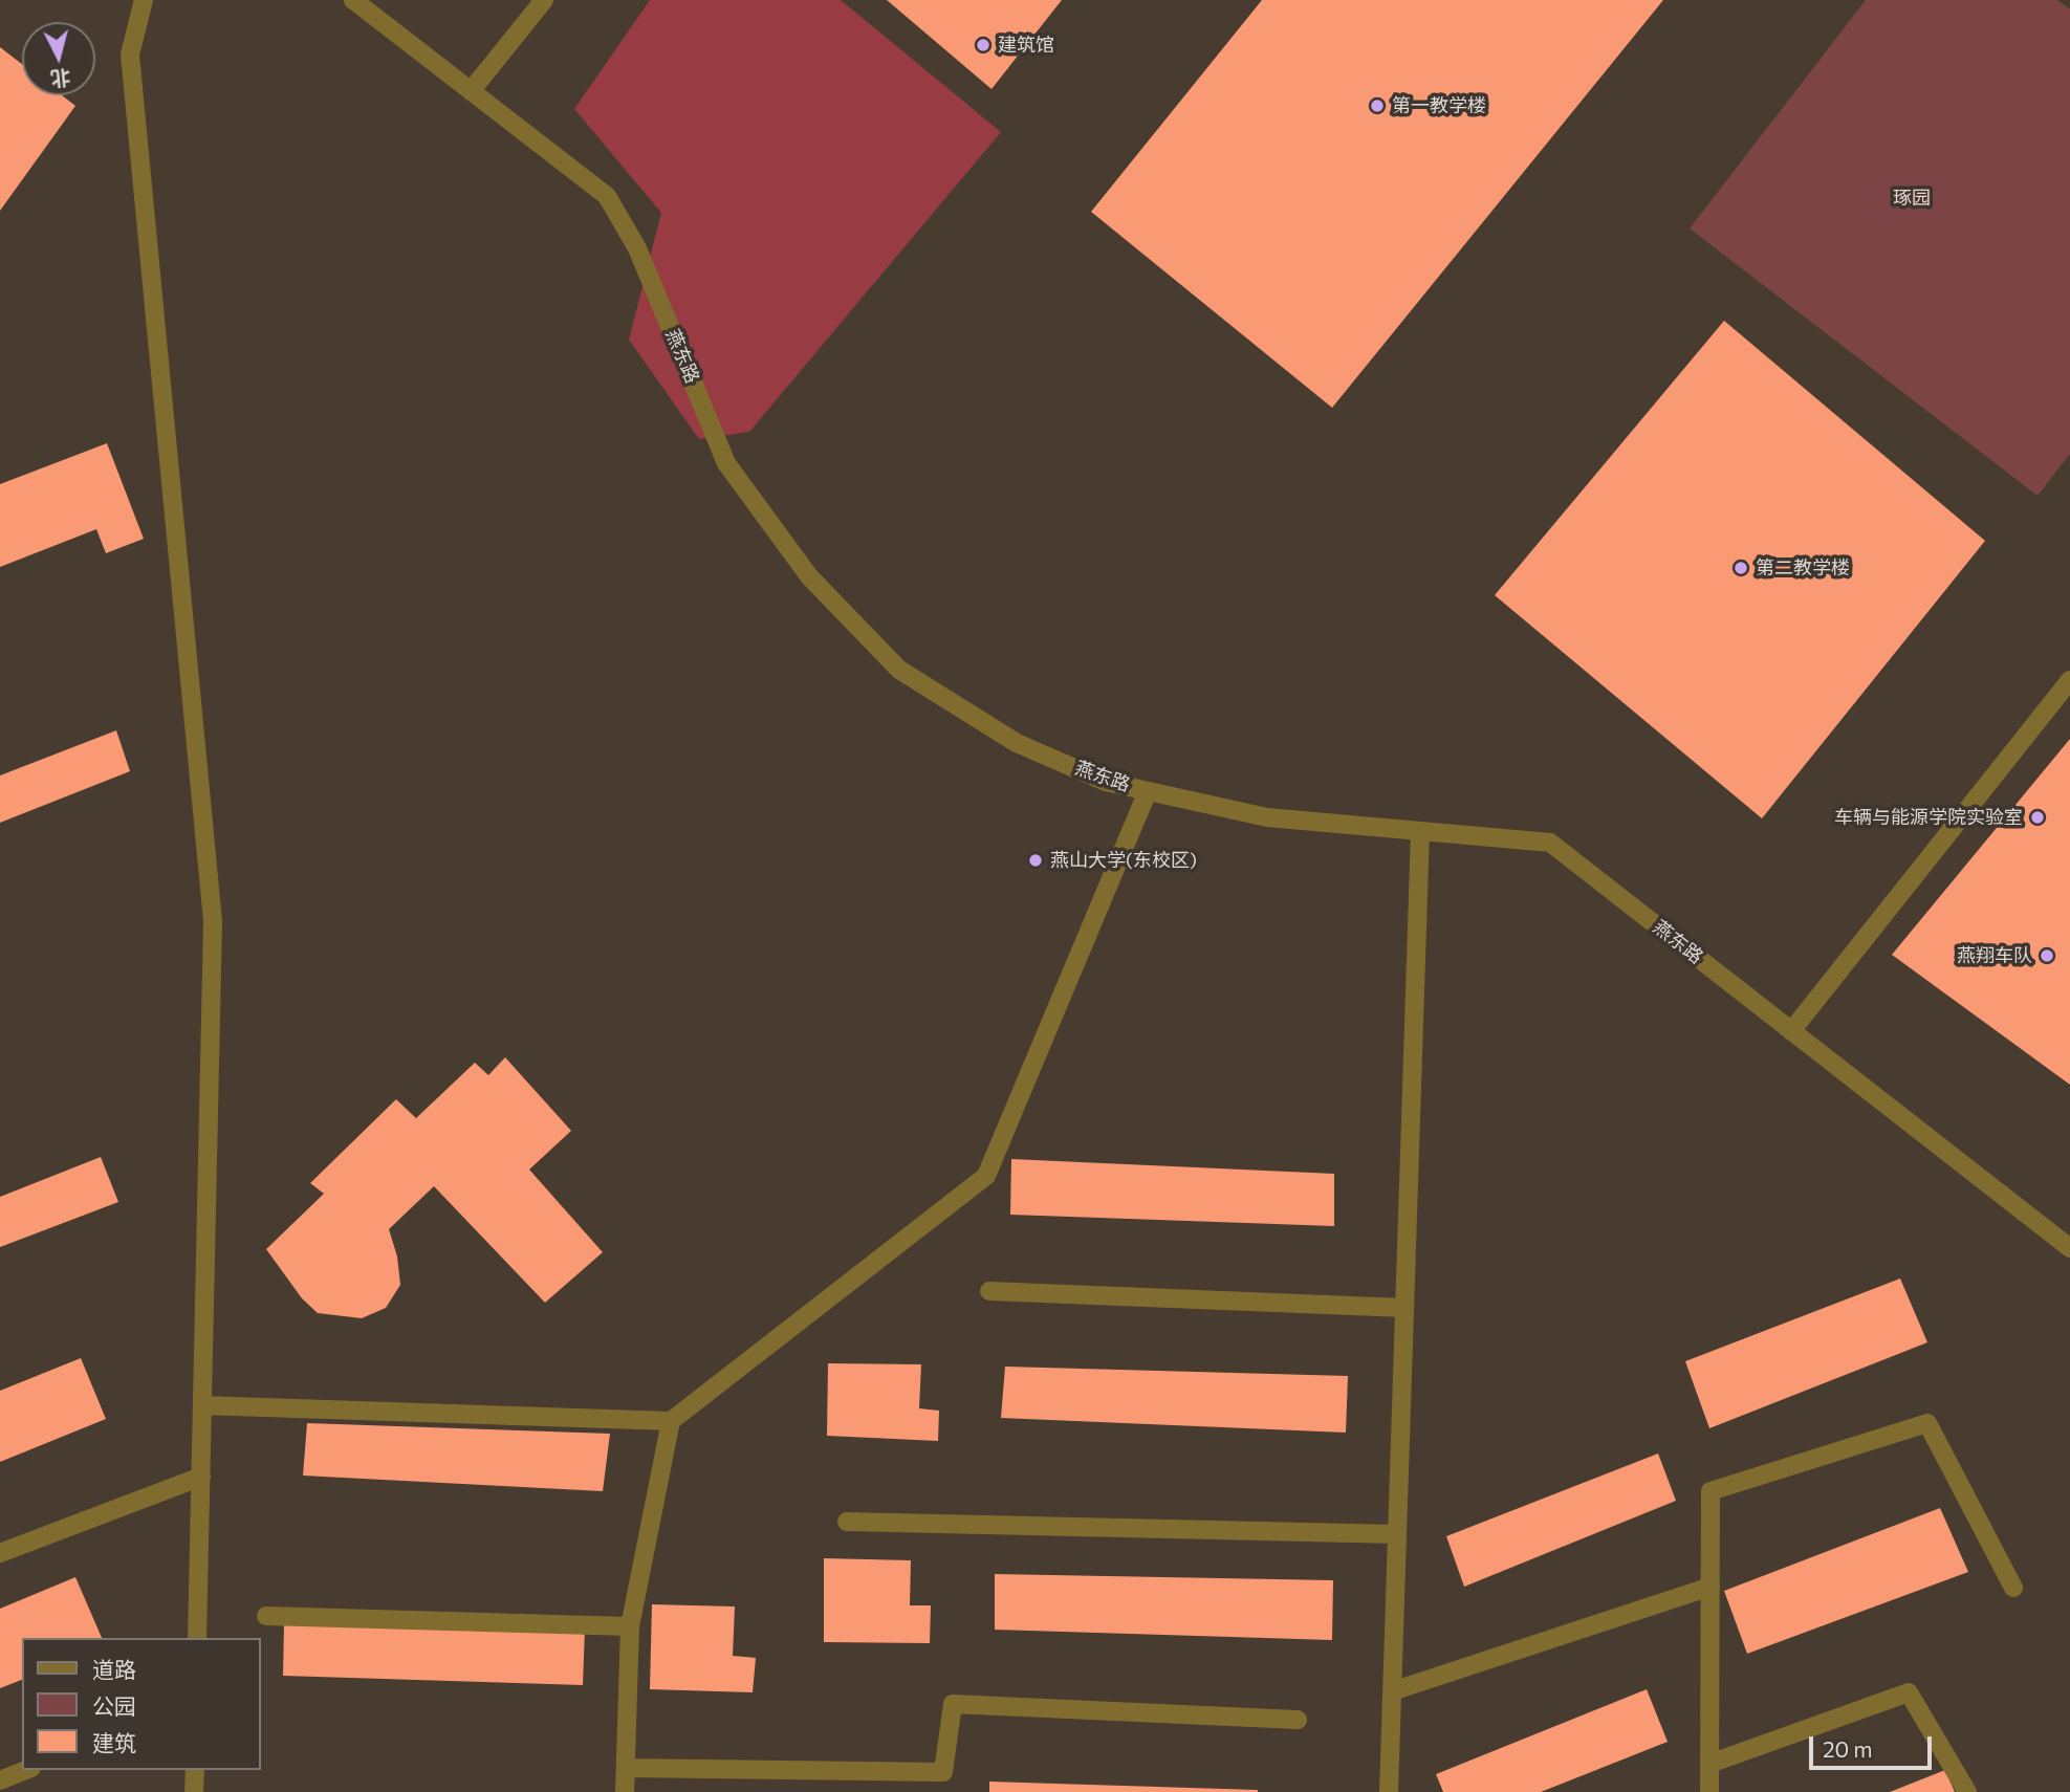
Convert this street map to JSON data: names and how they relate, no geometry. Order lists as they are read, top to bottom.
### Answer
{
  "streets": {
    "street": ["燕东路"]
  },
  "parks": ["琢园"],
  "places": [
    "建筑馆",
    "第一教学楼",
    "第二教学楼",
    "车辆与能源学院实验室",
    "燕山大学(东校区)",
    "燕翔车队"
  ],
  "legend": ["道路", "公园", "建筑"],
  "scale_bar": "20 m",
  "north": "bottom"
}
